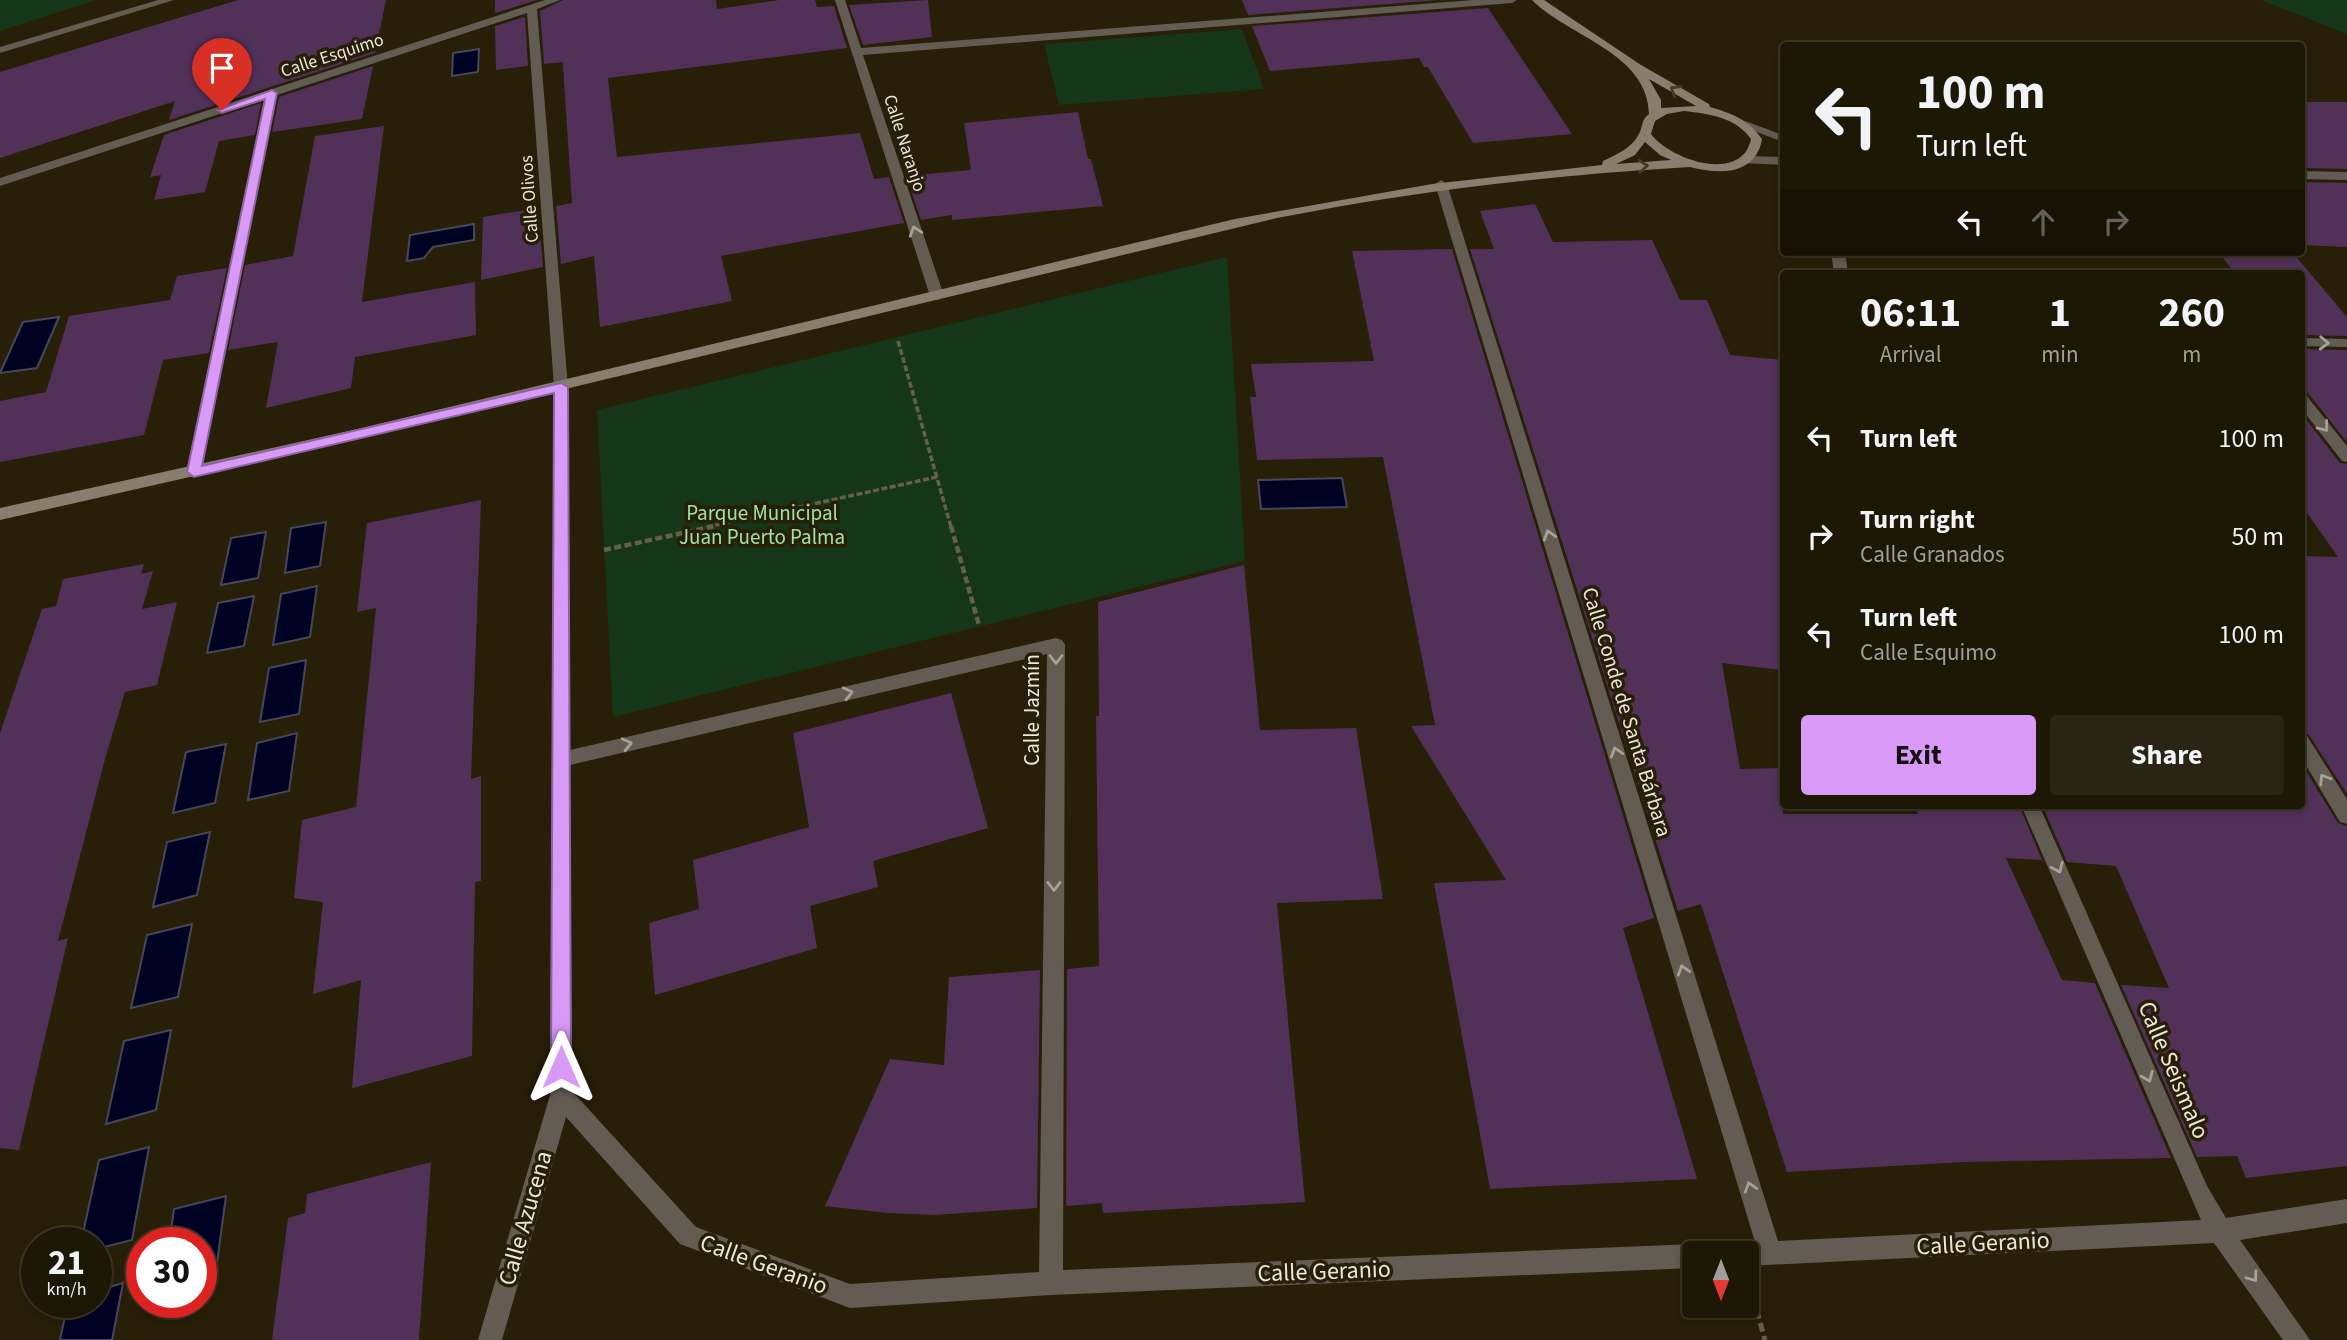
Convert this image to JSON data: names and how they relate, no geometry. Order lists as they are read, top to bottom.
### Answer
{
  "streets": {
    "street": [
      "Calle Esquimo",
      "Calle Naranjo",
      "Calle Olivos",
      "Calle Jazmín",
      "Calle Conde de Santa Bárbara",
      "Calle Seismalo",
      "Calle Azucena",
      "Calle Geranio"
    ]
  },
  "crossings": [
    ["Calle Esquimo", "Calle Olivos"],
    ["Calle Jazmín", "Calle Geranio"],
    ["Calle Seismalo", "Calle Geranio"],
    ["Calle Azucena", "Calle Geranio"]
  ],
  "one_way": ["Calle Naranjo", "Calle Conde de Santa Bárbara", "Calle Seismalo"],
  "parks": ["Parque Municipal Juan Puerto Palma"],
  "north": "bottom",
  "page": {
    "turn": ["100 m", "Turn left"],
    "eta": [
      "06:11",
      "Arrival",
      "1",
      "min",
      "260",
      "m"
    ],
    "list": [
      {
        "name": "Turn left",
        "value": "100 m"
      },
      {
        "name": "Turn right",
        "note": "Calle Granados",
        "value": "50 m"
      },
      {
        "name": "Turn left",
        "note": "Calle Esquimo",
        "value": "100 m"
      }
    ],
    "buttons": ["Exit", "Share"],
    "speed": "21 km/h",
    "limit": "30"
  }
}
